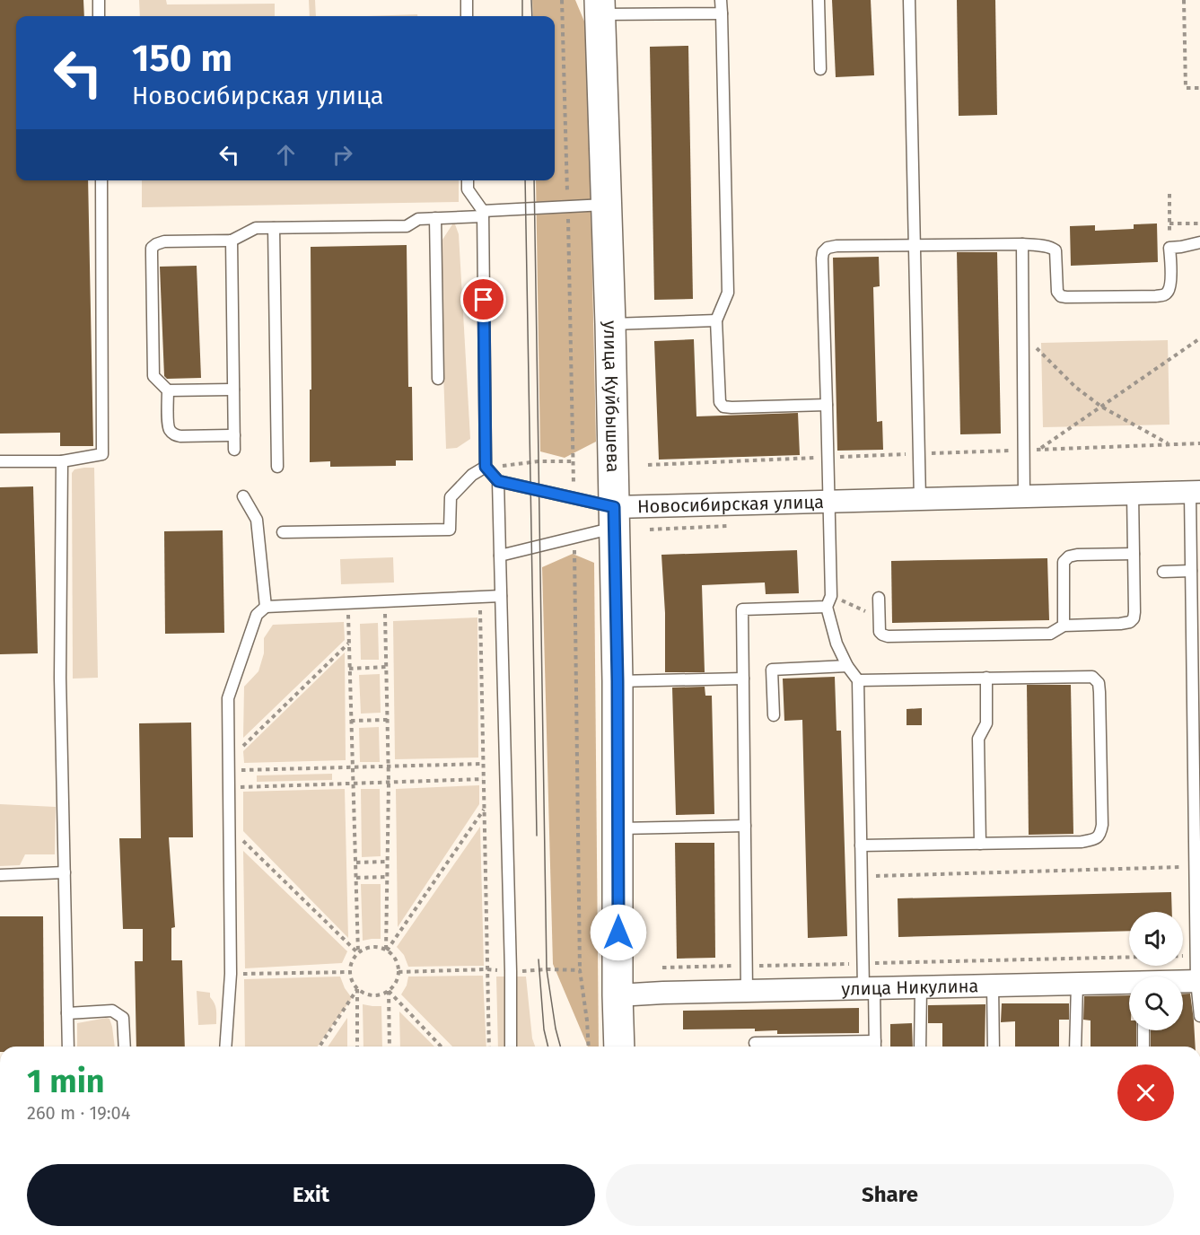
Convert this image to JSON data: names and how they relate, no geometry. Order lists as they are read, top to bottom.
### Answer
{
  "streets": {
    "main road": ["улица Куйбышева"],
    "street": ["Новосибирская улица", "улица Никулина"]
  },
  "crossings": [
    ["улица Куйбышева", "Новосибирская улица"],
    ["улица Куйбышева", "улица Никулина"]
  ],
  "page": {
    "turn": ["150 m", "Новосибирская улица"],
    "heading": ["1 min", "260 m · 19:04"],
    "buttons": ["Exit", "Share"]
  }
}
